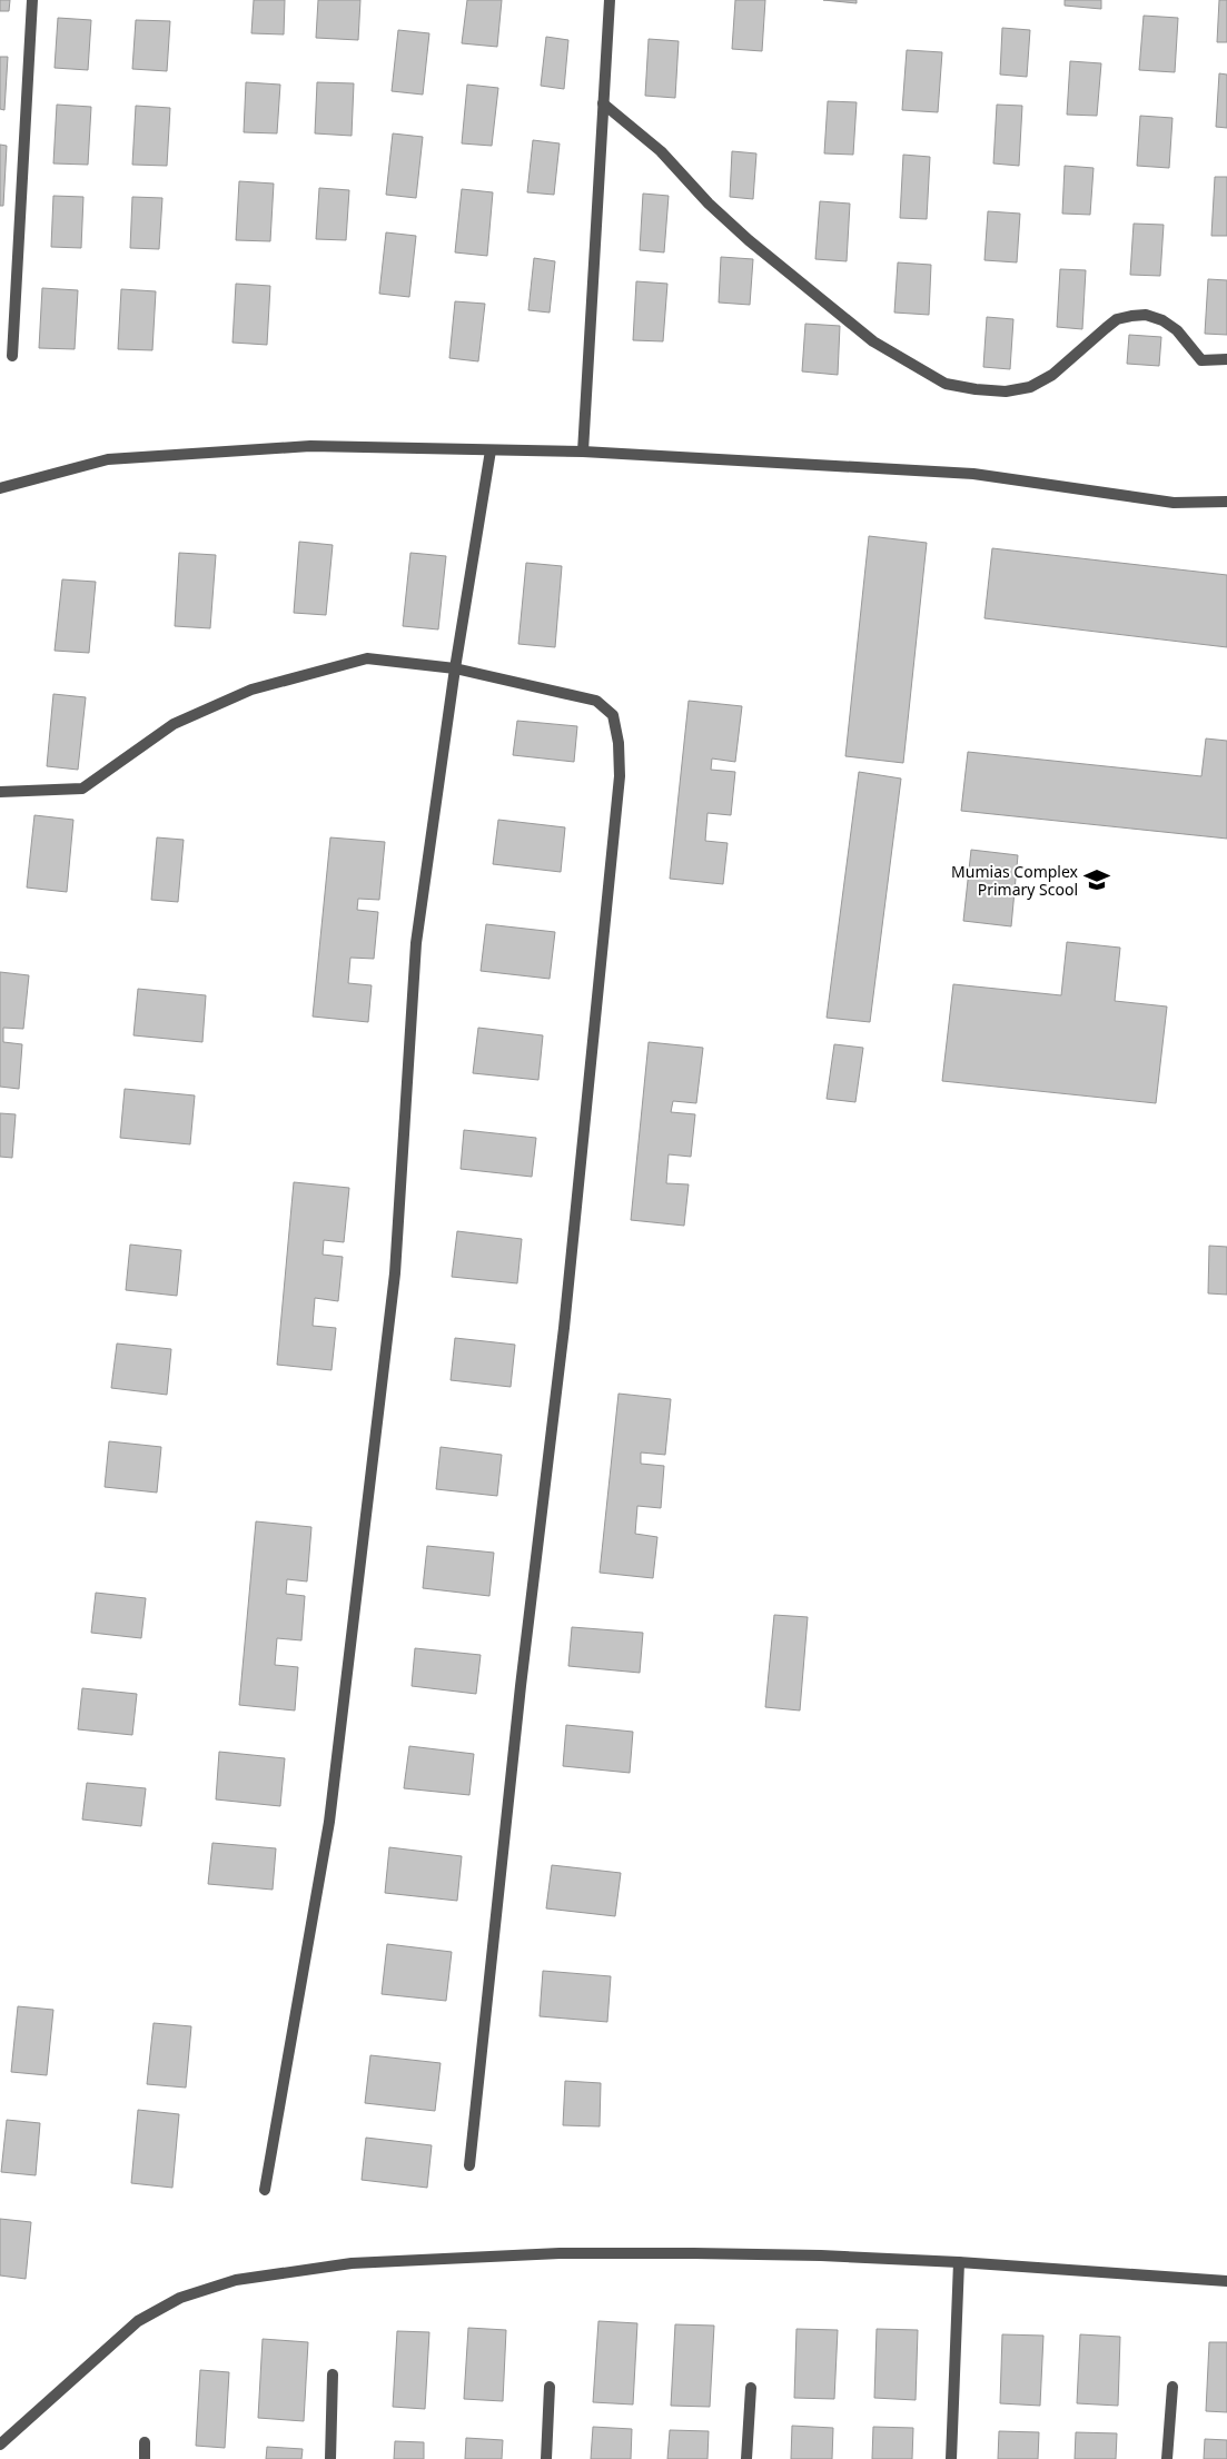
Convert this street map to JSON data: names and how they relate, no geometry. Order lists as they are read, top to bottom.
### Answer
{
  "places": {
    "school or university": ["Mumias Complex Primary Scool"]
  }
}
